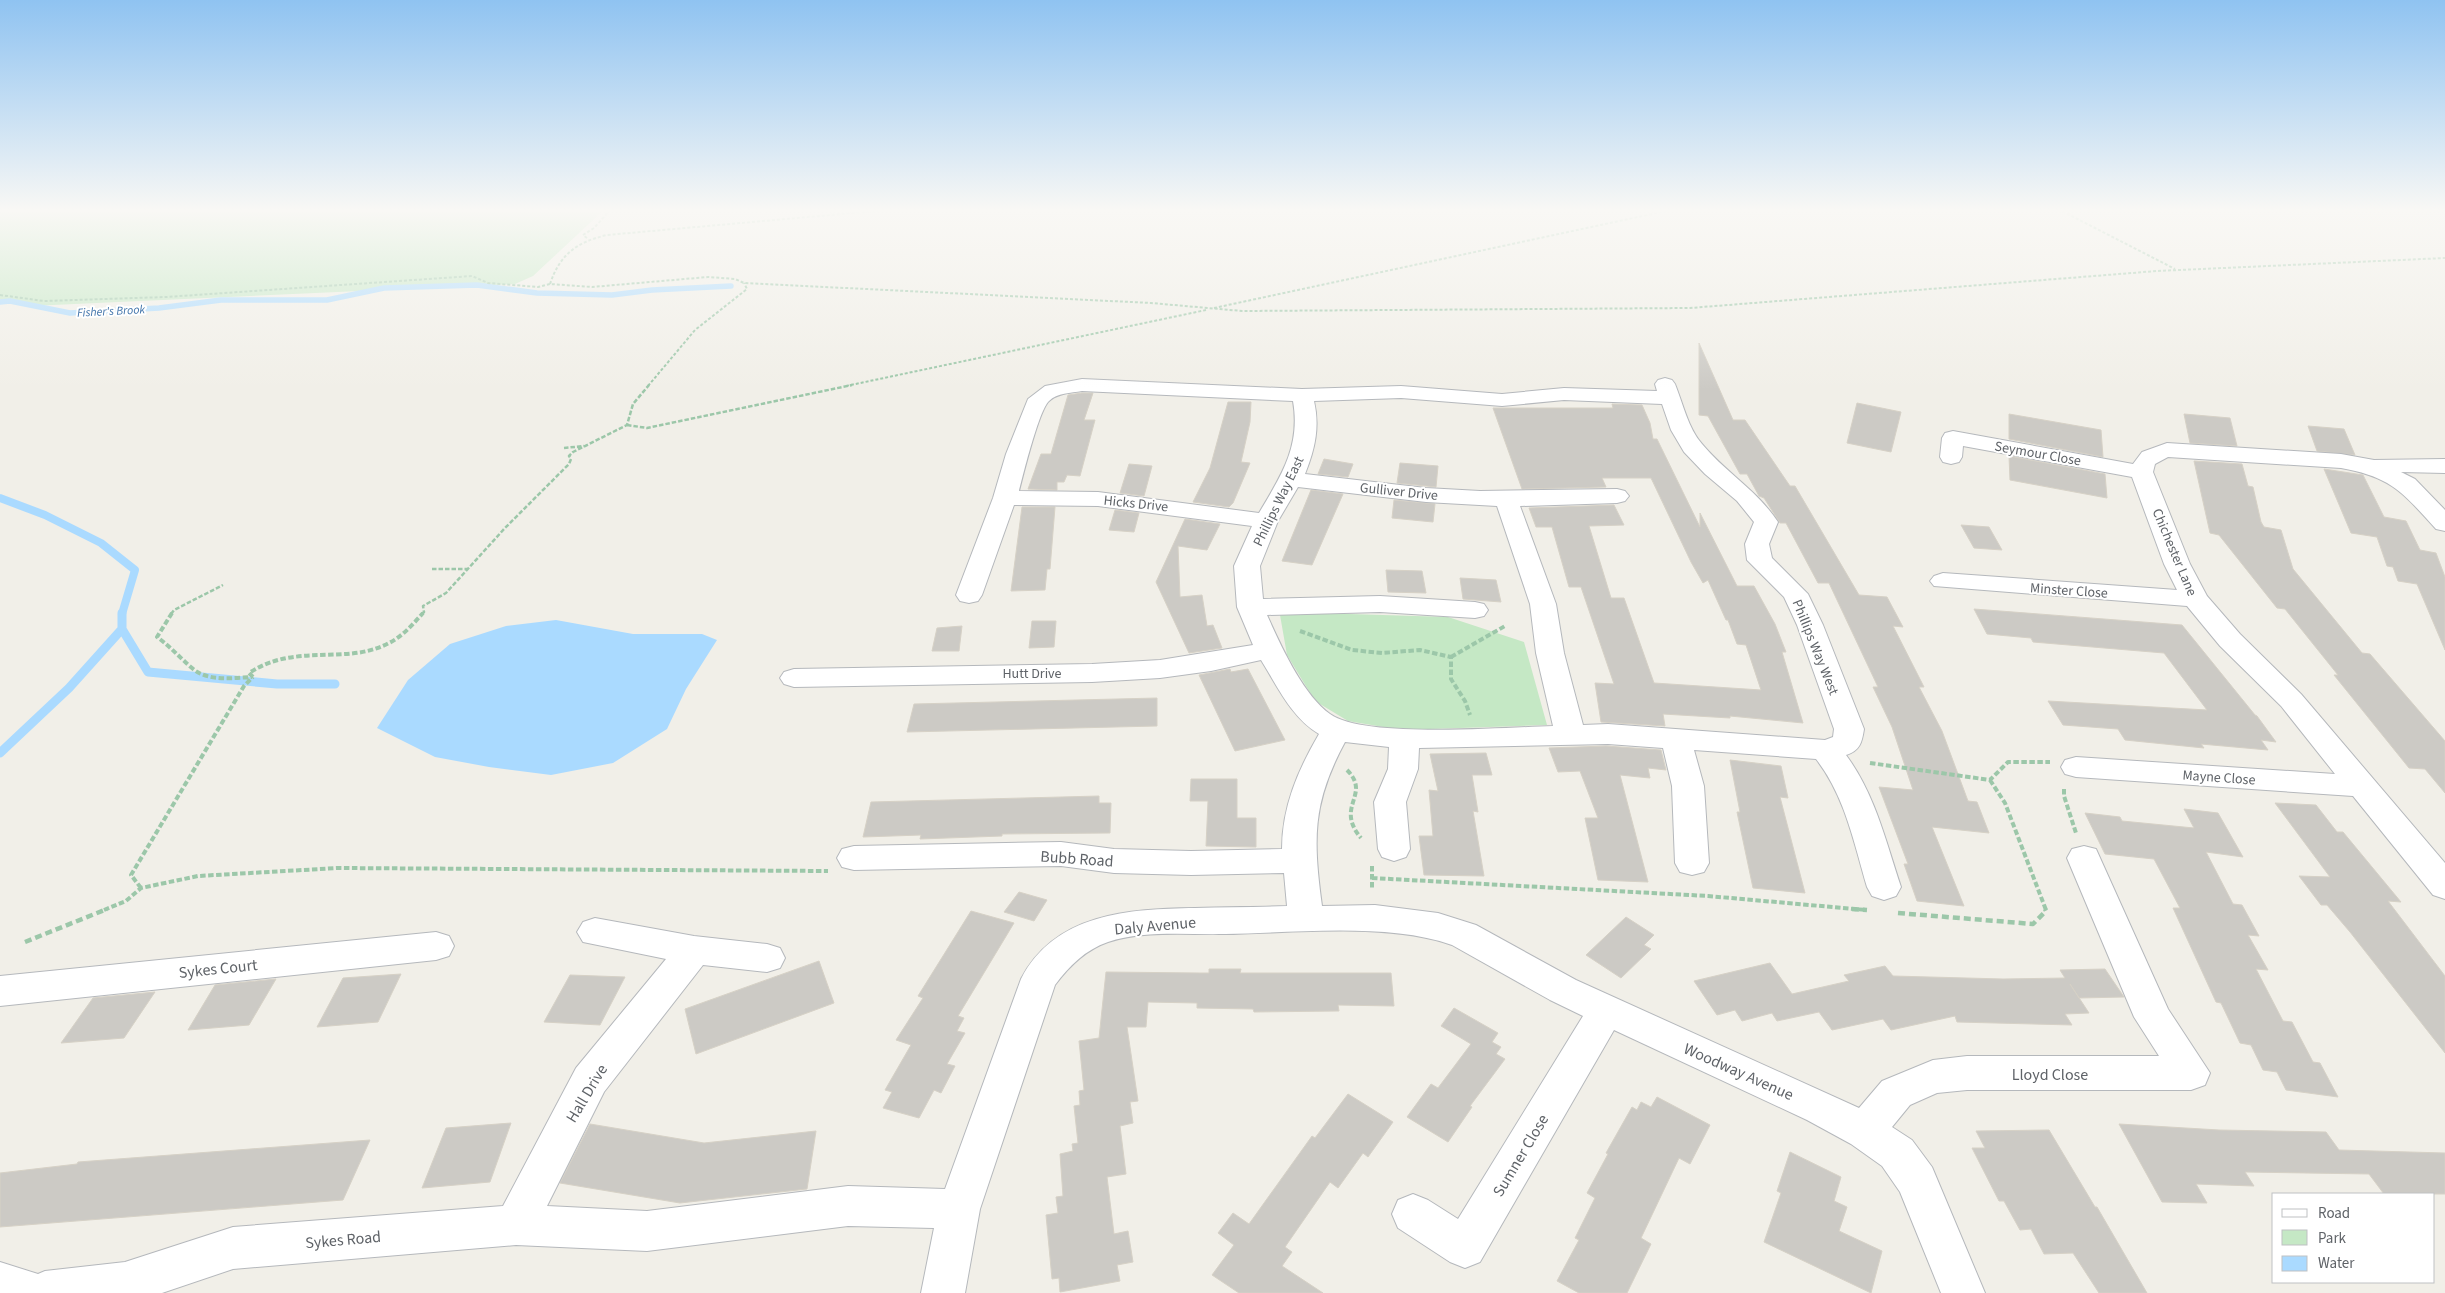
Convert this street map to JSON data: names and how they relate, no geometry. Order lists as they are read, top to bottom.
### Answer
{
  "streets": {
    "street": [
      "Seymour Close",
      "Gulliver Drive",
      "Phillips Way East",
      "Hicks Drive",
      "Chichester Lane",
      "Minster Close",
      "Phillips Way West",
      "Hutt Drive",
      "Mayne Close",
      "Bubb Road",
      "Daly Avenue",
      "Sykes Court",
      "Woodway Avenue",
      "Lloyd Close",
      "Hall Drive",
      "Sumner Close",
      "Sykes Road"
    ]
  },
  "crossings": [
    ["Seymour Close", "Chichester Lane"],
    ["Gulliver Drive", "Phillips Way East"],
    ["Phillips Way East", "Hicks Drive"],
    ["Phillips Way East", "Phillips Way West"],
    ["Phillips Way East", "Hutt Drive"],
    ["Chichester Lane", "Minster Close"],
    ["Chichester Lane", "Mayne Close"],
    ["Daly Avenue", "Woodway Avenue"],
    ["Daly Avenue", "Sykes Road"],
    ["Woodway Avenue", "Lloyd Close"],
    ["Woodway Avenue", "Sumner Close"],
    ["Hall Drive", "Sykes Road"]
  ],
  "water": ["Fisher's Brook"],
  "legend": ["Road", "Park", "Water"]
}
